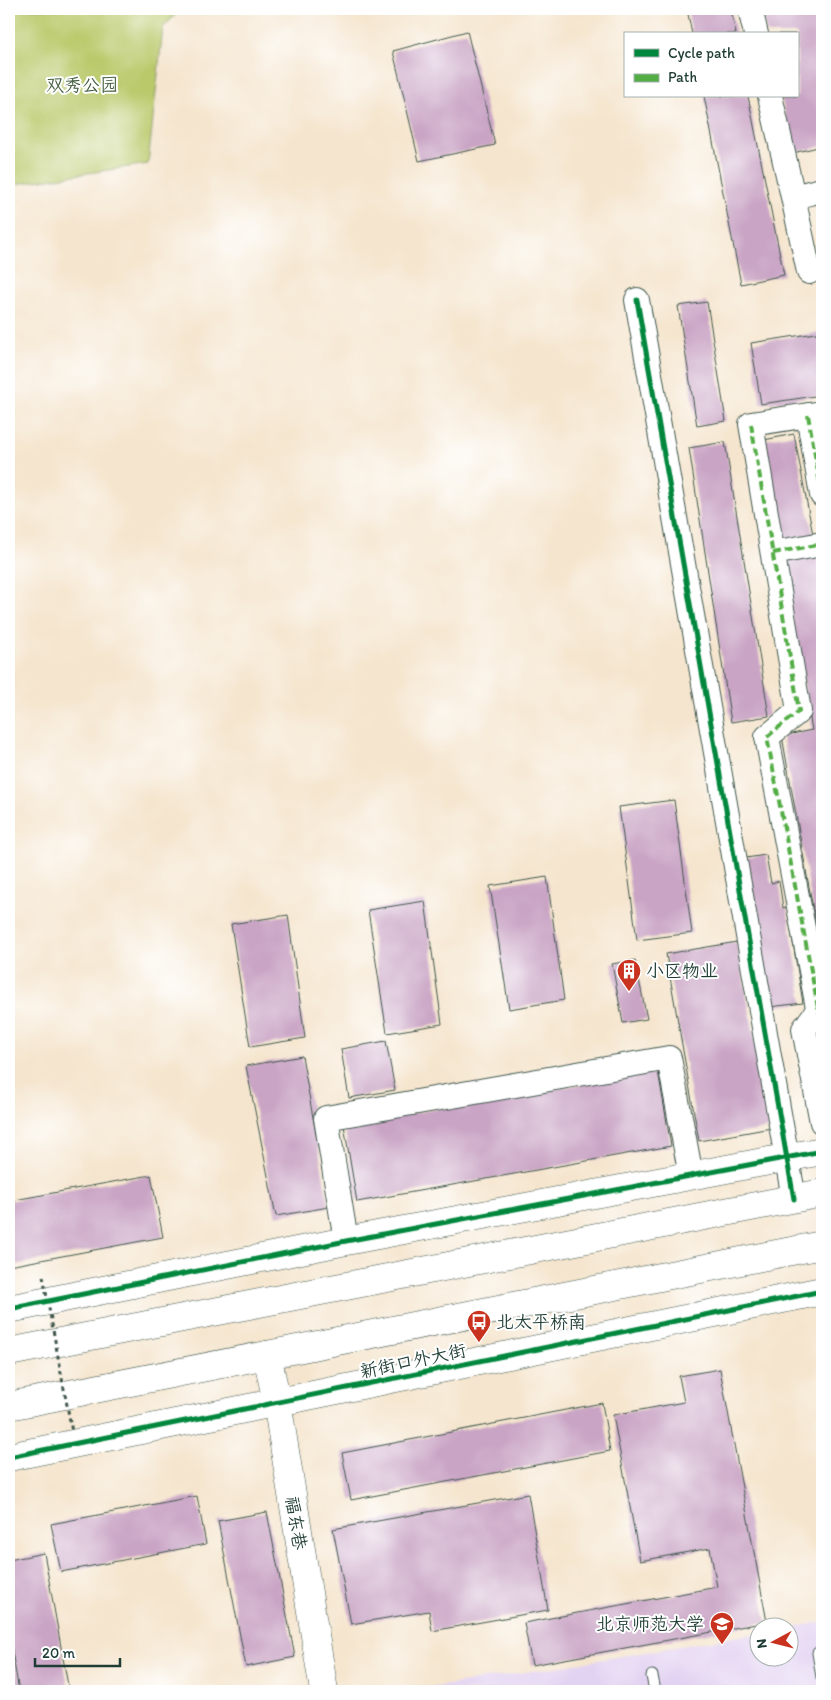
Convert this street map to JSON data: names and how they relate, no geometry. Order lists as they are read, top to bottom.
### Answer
{
  "streets": {
    "street": ["新街口外大街", "福东巷"]
  },
  "crossings": [
    ["新街口外大街", "福东巷"]
  ],
  "parks": ["双秀公园"],
  "places": {
    "building": ["小区物业"],
    "bus stop": ["北太平桥南"],
    "school or university": ["北京师范大学"]
  },
  "legend": ["Cycle path", "Path"],
  "scale_bar": "20 m",
  "north": "left"
}
